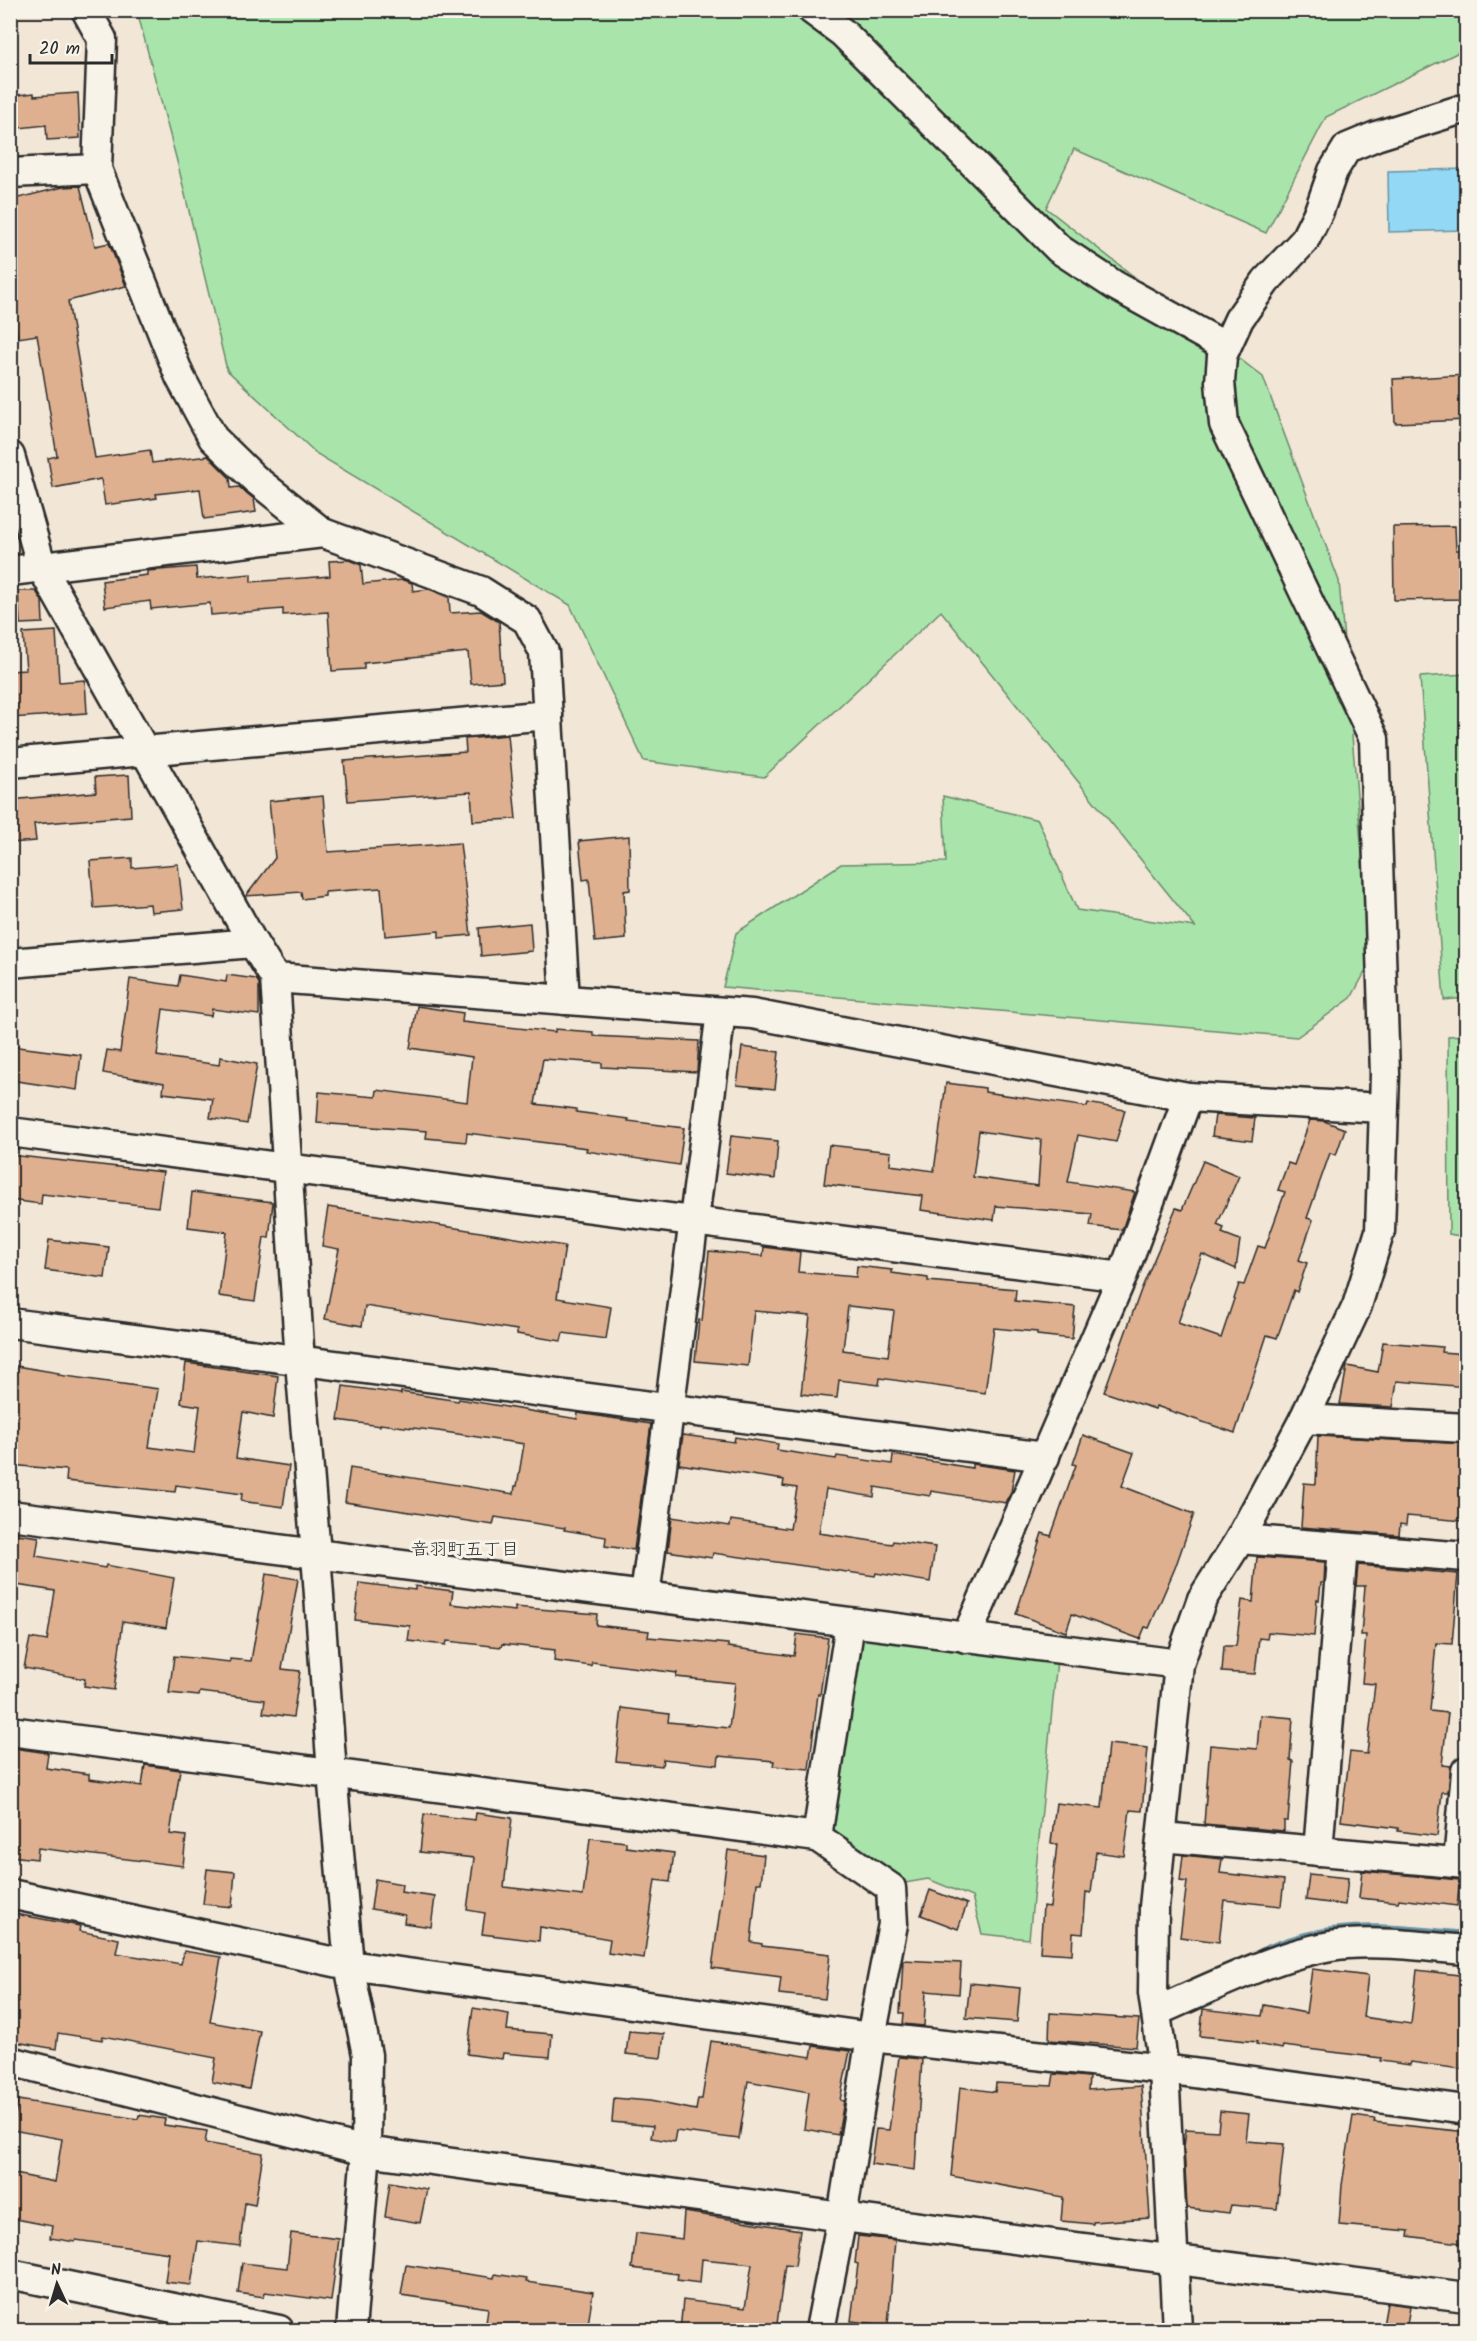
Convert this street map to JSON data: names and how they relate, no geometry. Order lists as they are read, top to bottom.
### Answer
{
  "districts": ["音羽町五丁目"],
  "scale_bar": "20 m",
  "north": "top"
}
